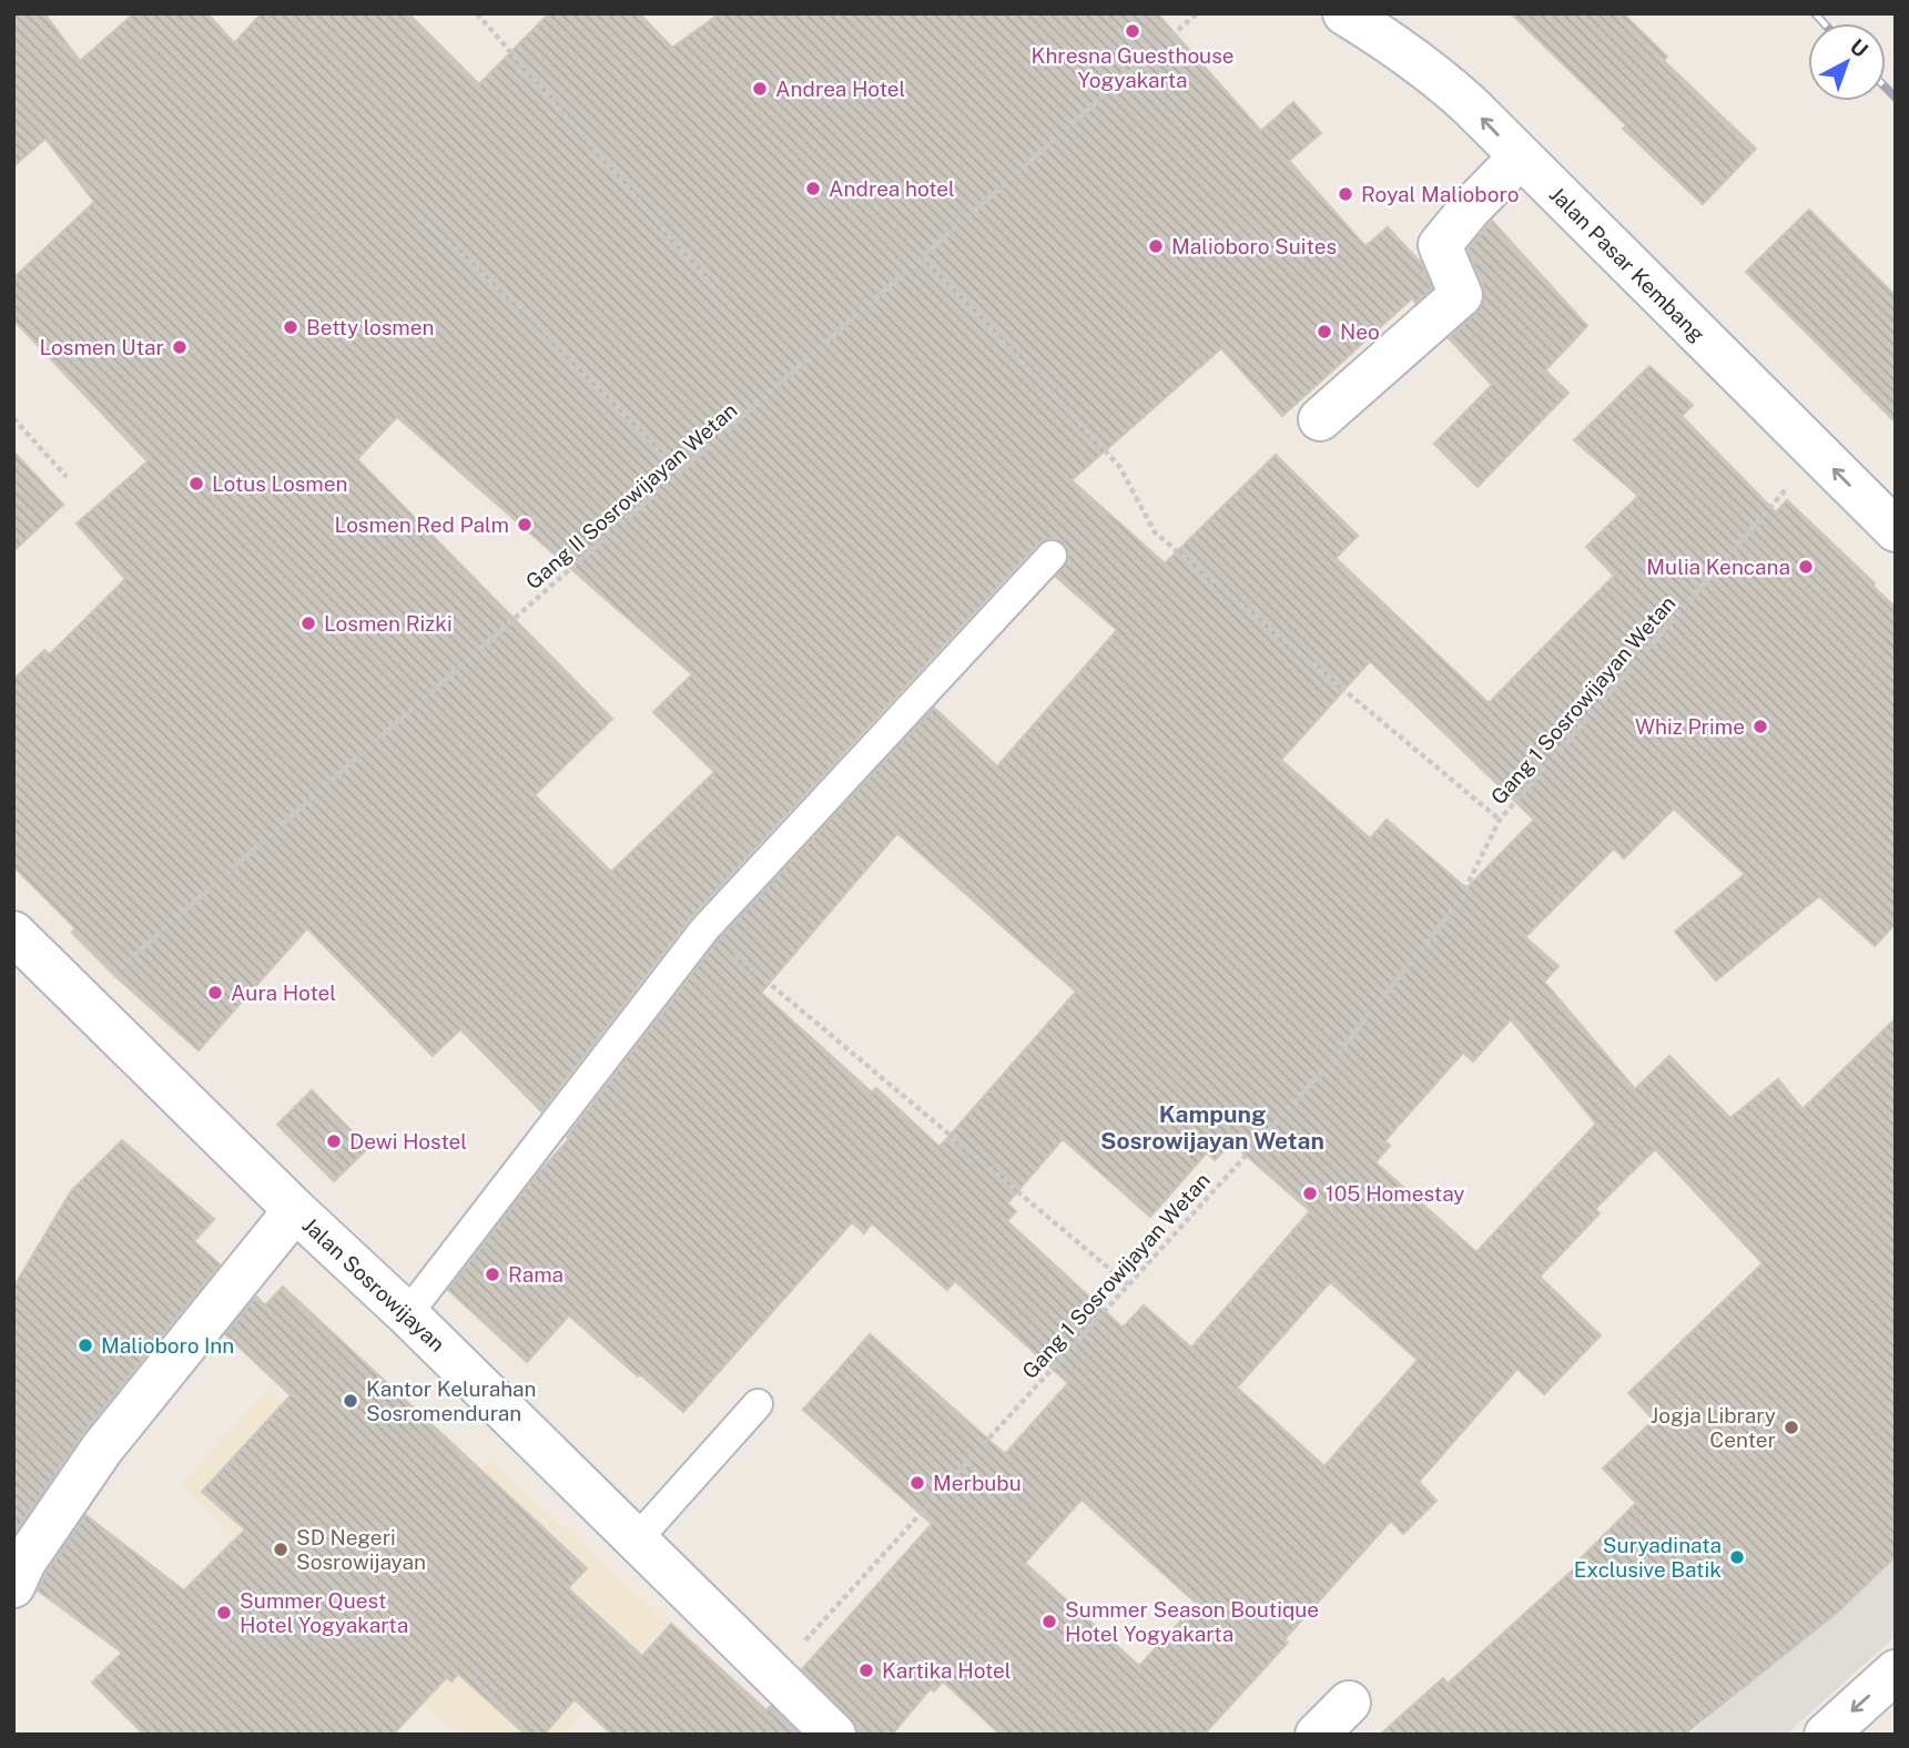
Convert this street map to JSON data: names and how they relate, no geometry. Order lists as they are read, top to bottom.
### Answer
{
  "streets": {
    "street": ["Jalan Pasar Kembang", "Jalan Sosrowijayan"],
    "path": ["Gang II Sosrowijayan Wetan", "Gang 1 Sosrowijayan Wetan"]
  },
  "crossings": [
    ["Jalan Pasar Kembang", "Gang 1 Sosrowijayan Wetan"],
    ["Gang II Sosrowijayan Wetan", "Jalan Sosrowijayan"],
    ["Gang 1 Sosrowijayan Wetan", "Jalan Sosrowijayan"]
  ],
  "one_way": ["Jalan Pasar Kembang"],
  "districts": ["Kampung Sosrowijayan Wetan"],
  "places": [
    "Khresna Guesthouse Yogyakarta",
    "Andrea Hotel",
    "Andrea hotel",
    "Royal Malioboro",
    "Malioboro Suites",
    "Betty losmen",
    "Neo",
    "Losmen Utar",
    "Lotus Losmen",
    "Losmen Red Palm",
    "Mulia Kencana",
    "Losmen Rizki",
    "Whiz Prime",
    "Aura Hotel",
    "Dewi Hostel",
    "105 Homestay",
    "Rama",
    "Malioboro Inn",
    "Kantor Kelurahan Sosromenduran",
    "Jogja Library Center",
    "Merbubu",
    "SD Negeri Sosrowijayan",
    "Suryadinata Exclusive Batik",
    "Summer Quest Hotel Yogyakarta",
    "Summer Season Boutique Hotel Yogyakarta",
    "Kartika Hotel"
  ],
  "north": "top right"
}
